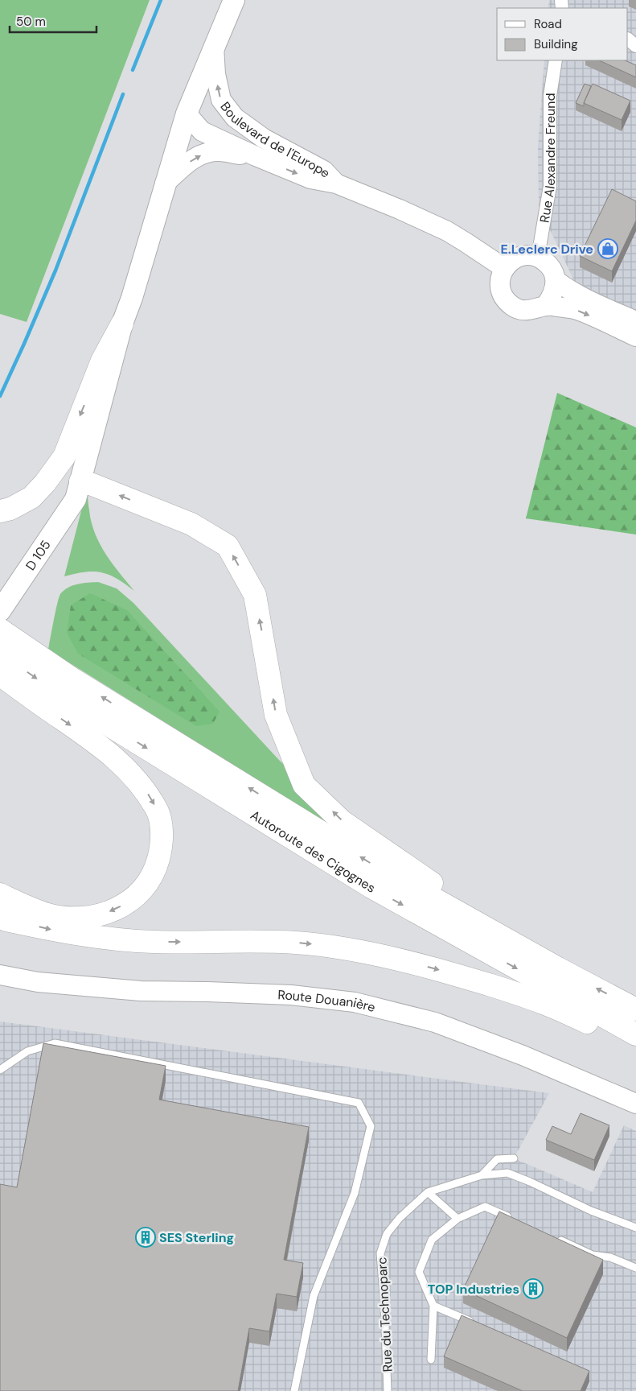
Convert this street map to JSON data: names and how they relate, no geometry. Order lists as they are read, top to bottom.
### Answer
{
  "streets": {
    "highway": ["Autoroute des Cigognes"],
    "main road": ["D 105"],
    "street": ["Boulevard de l'Europe", "Rue Alexandre Freund", "Route Douanière"],
    "lane": ["Rue du Technoparc"]
  },
  "crossings": [
    ["Boulevard de l'Europe", "Rue Alexandre Freund"],
    ["Boulevard de l'Europe", "D 105"]
  ],
  "places": {
    "shop": ["E.Leclerc Drive"],
    "building": ["SES Sterling", "TOP Industries"]
  },
  "legend": ["Road", "Building"],
  "scale_bar": "50 m"
}
